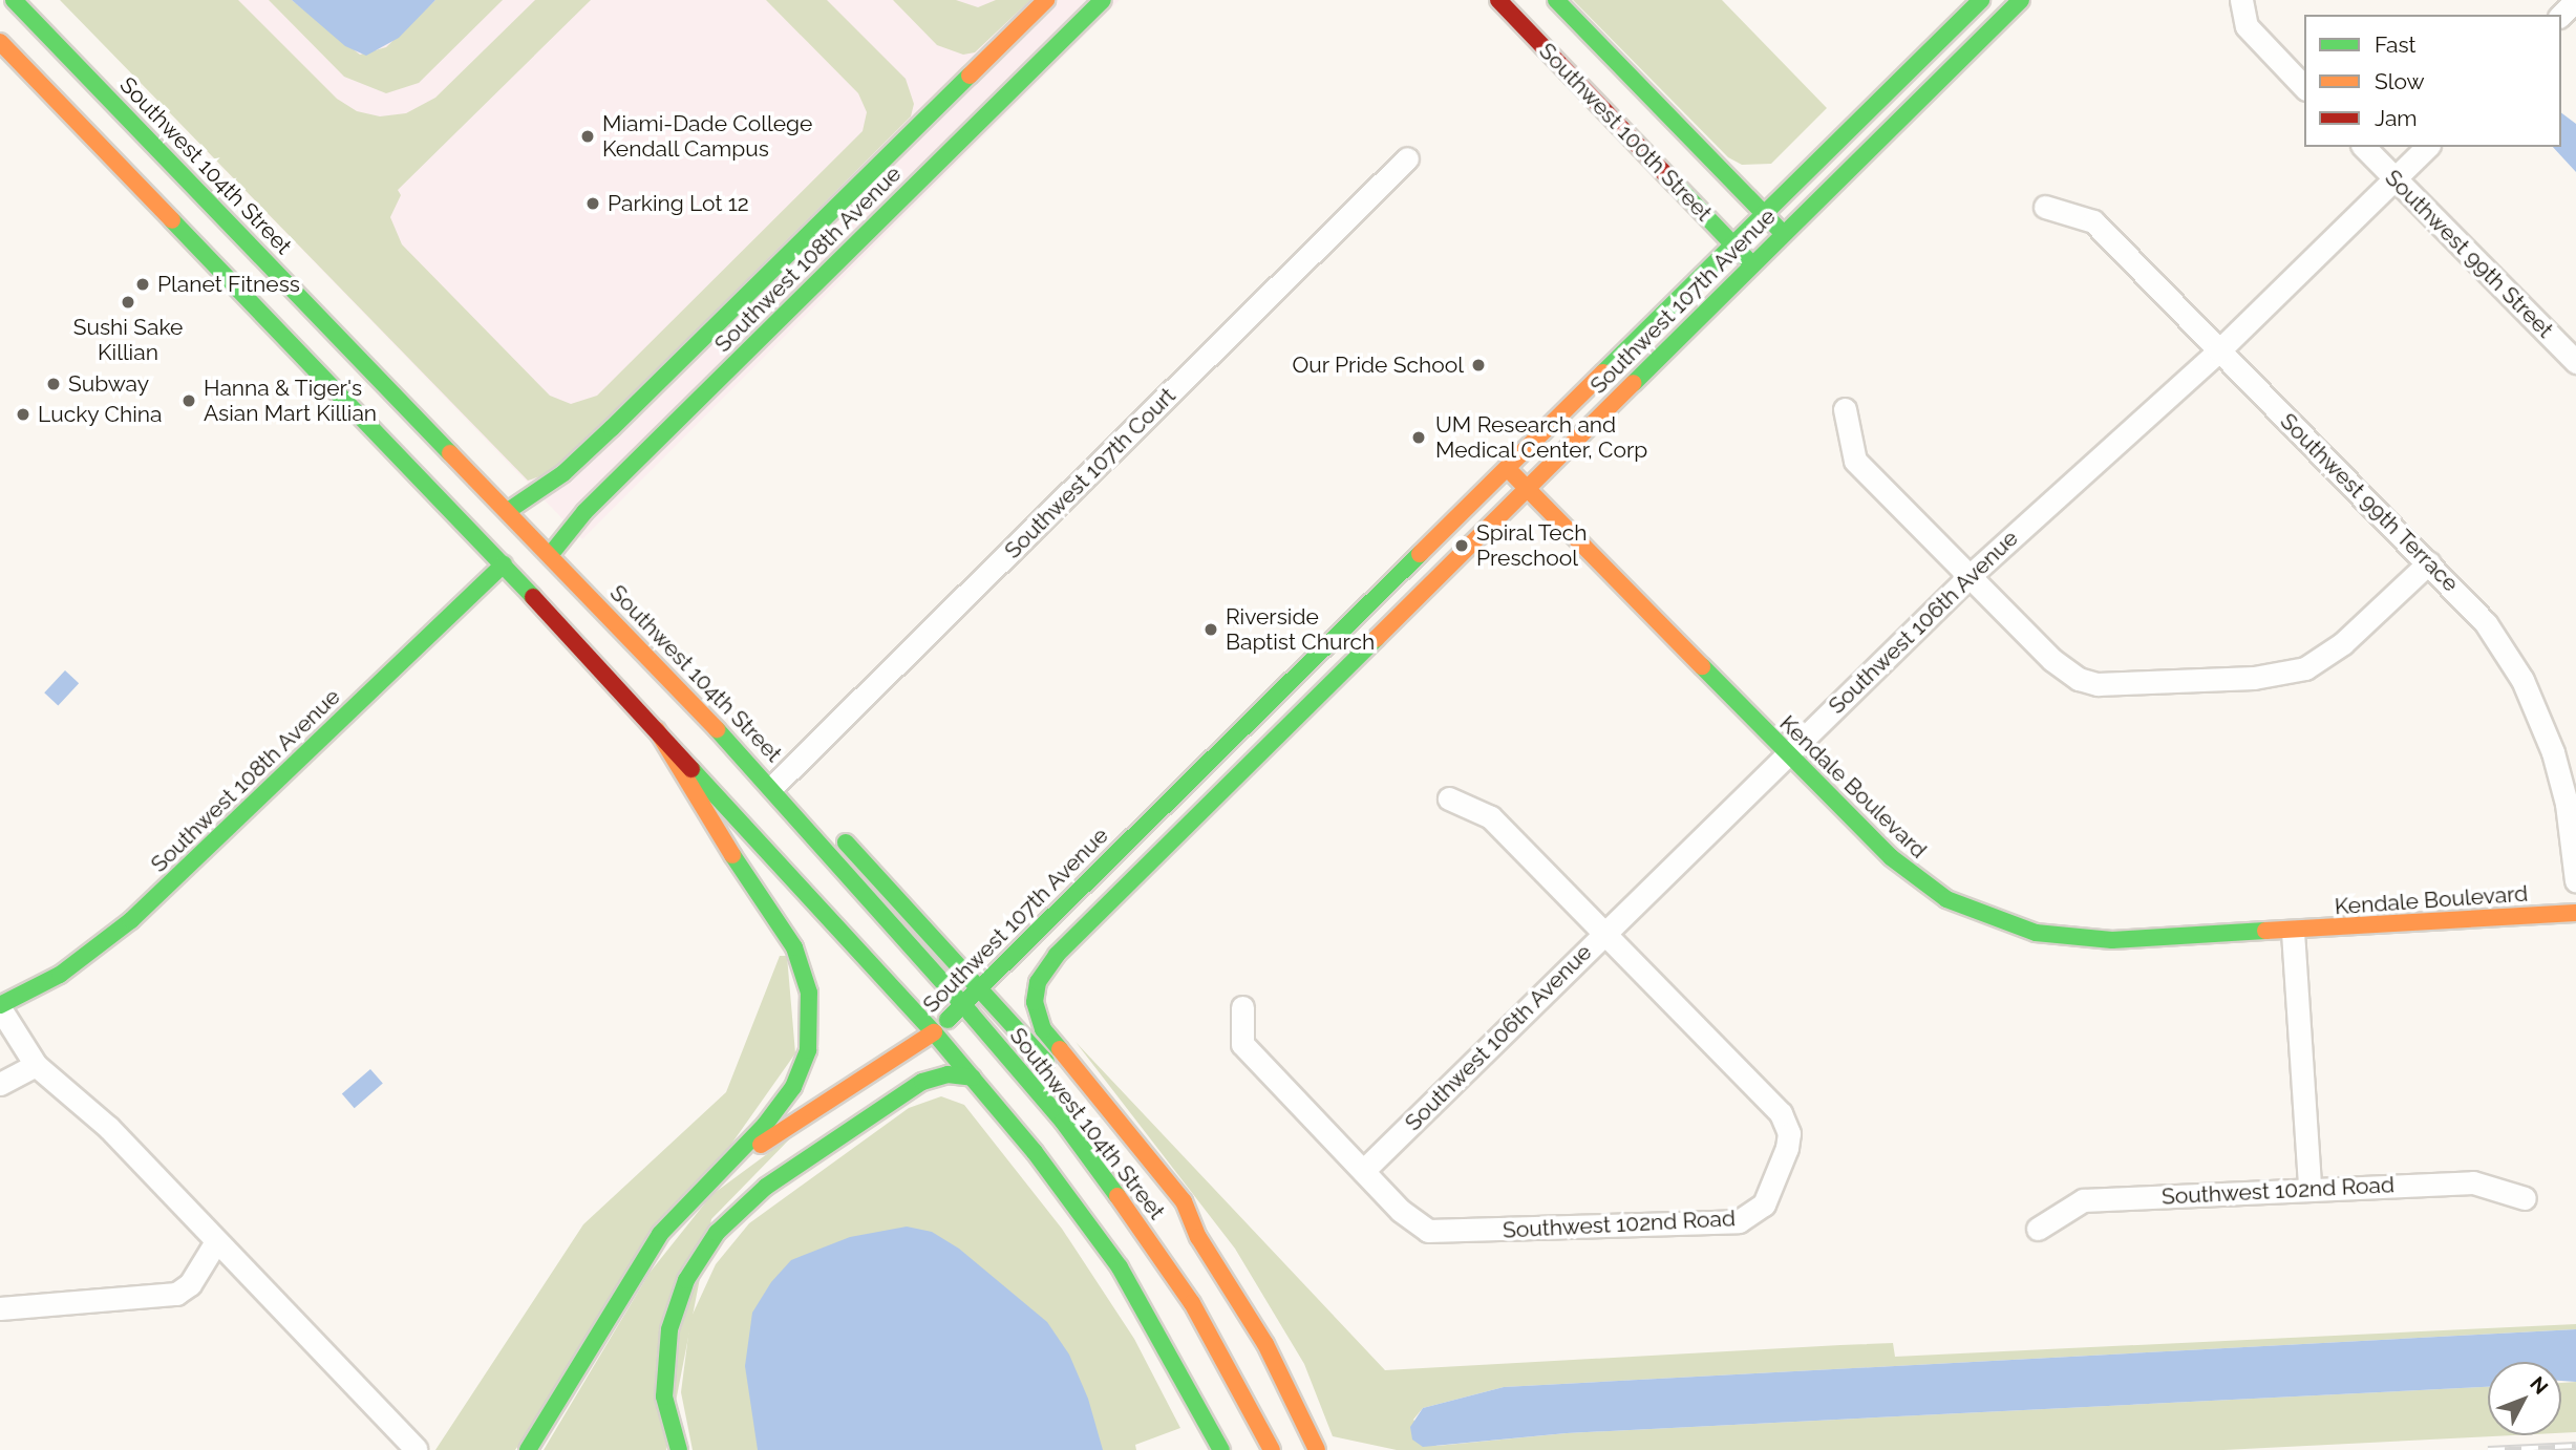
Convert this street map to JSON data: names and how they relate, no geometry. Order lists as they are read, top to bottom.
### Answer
{
  "streets": {
    "main road": [
      "Southwest 100th Street",
      "Southwest 104th Street",
      "Southwest 108th Avenue",
      "Southwest 107th Avenue",
      "Kendale Boulevard"
    ],
    "street": [
      "Southwest 99th Street",
      "Southwest 107th Court",
      "Southwest 99th Terrace",
      "Southwest 106th Avenue",
      "Southwest 102nd Road"
    ]
  },
  "crossings": [
    ["Southwest 100th Street", "Southwest 107th Avenue"],
    ["Southwest 104th Street", "Southwest 108th Avenue"],
    ["Southwest 104th Street", "Southwest 107th Avenue"],
    ["Southwest 104th Street", "Southwest 107th Court"],
    ["Southwest 99th Street", "Southwest 106th Avenue"],
    ["Southwest 107th Avenue", "Kendale Boulevard"],
    ["Southwest 99th Terrace", "Southwest 106th Avenue"],
    ["Southwest 106th Avenue", "Kendale Boulevard"],
    ["Southwest 106th Avenue", "Southwest 102nd Road"]
  ],
  "places": [
    "Miami-Dade College Kendall Campus",
    "Parking Lot 12",
    "Planet Fitness",
    "Sushi Sake Killian",
    "Our Pride School",
    "Subway",
    "Hanna & Tiger's Asian Mart Killian",
    "Lucky China",
    "UM Research and Medical Center, Corp",
    "Spiral Tech Preschool",
    "Riverside Baptist Church"
  ],
  "legend": ["Fast", "Slow", "Jam"],
  "north": "top right"
}
